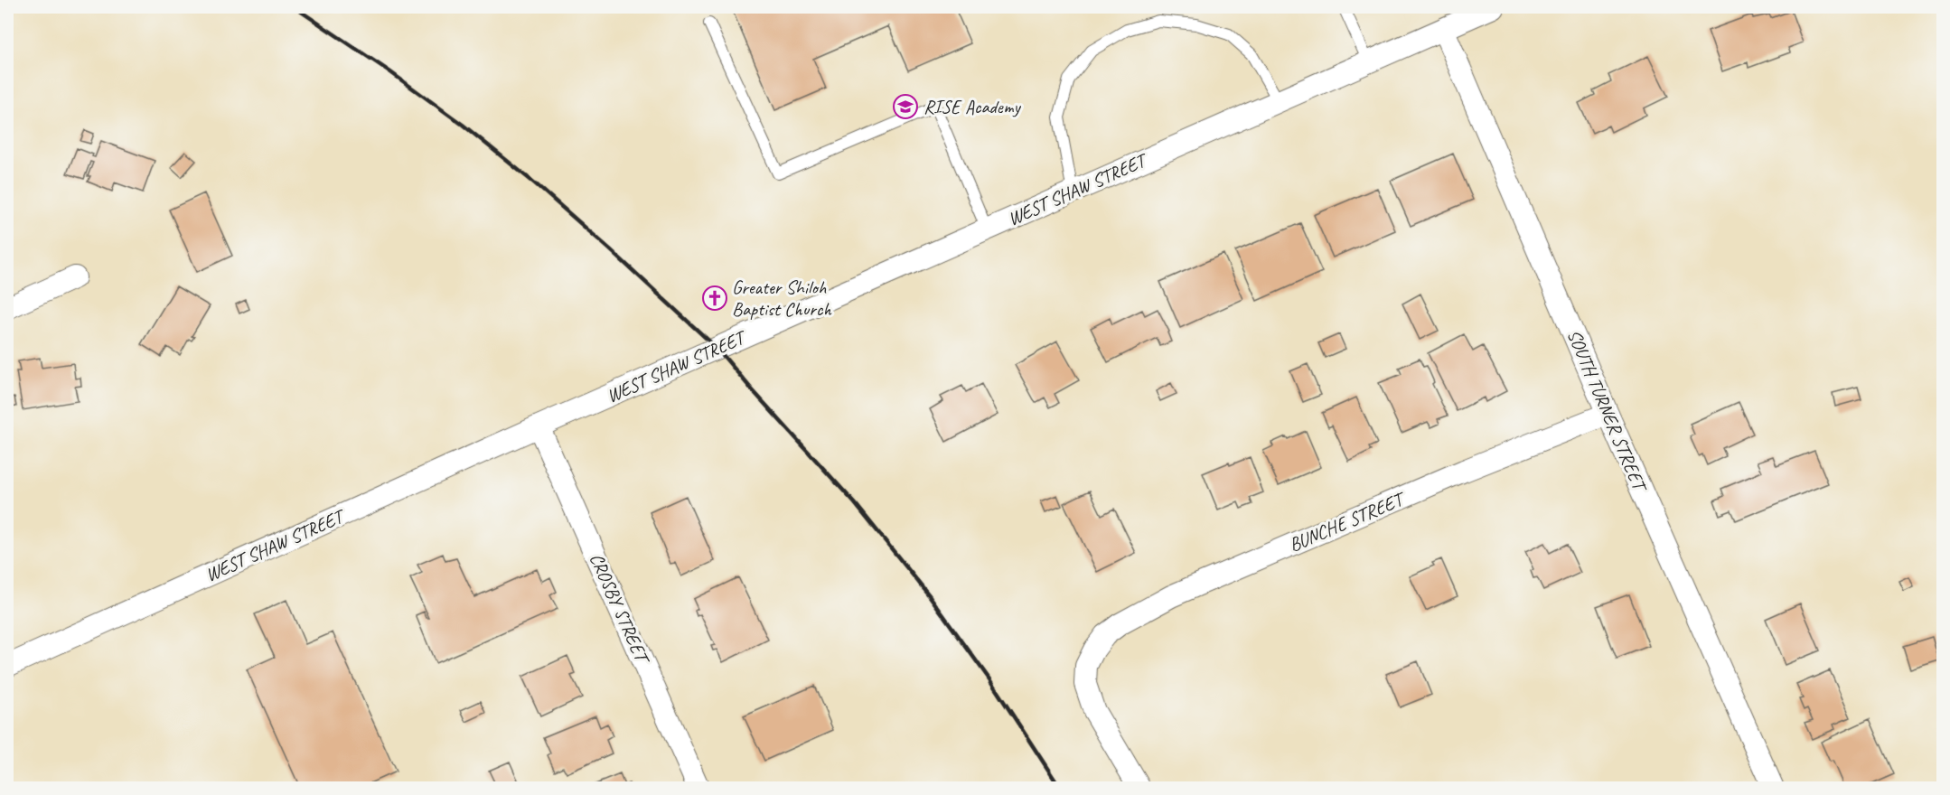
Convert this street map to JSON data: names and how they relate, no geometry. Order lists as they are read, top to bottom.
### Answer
{
  "streets": {
    "street": [
      "WEST SHAW STREET",
      "SOUTH TURNER STREET",
      "BUNCHE STREET",
      "CROSBY STREET"
    ]
  },
  "crossings": [
    ["WEST SHAW STREET", "SOUTH TURNER STREET"],
    ["WEST SHAW STREET", "CROSBY STREET"],
    ["SOUTH TURNER STREET", "BUNCHE STREET"]
  ],
  "places": {
    "school or university": ["RISE Academy"],
    "church": ["Greater Shiloh Baptist Church"]
  }
}
